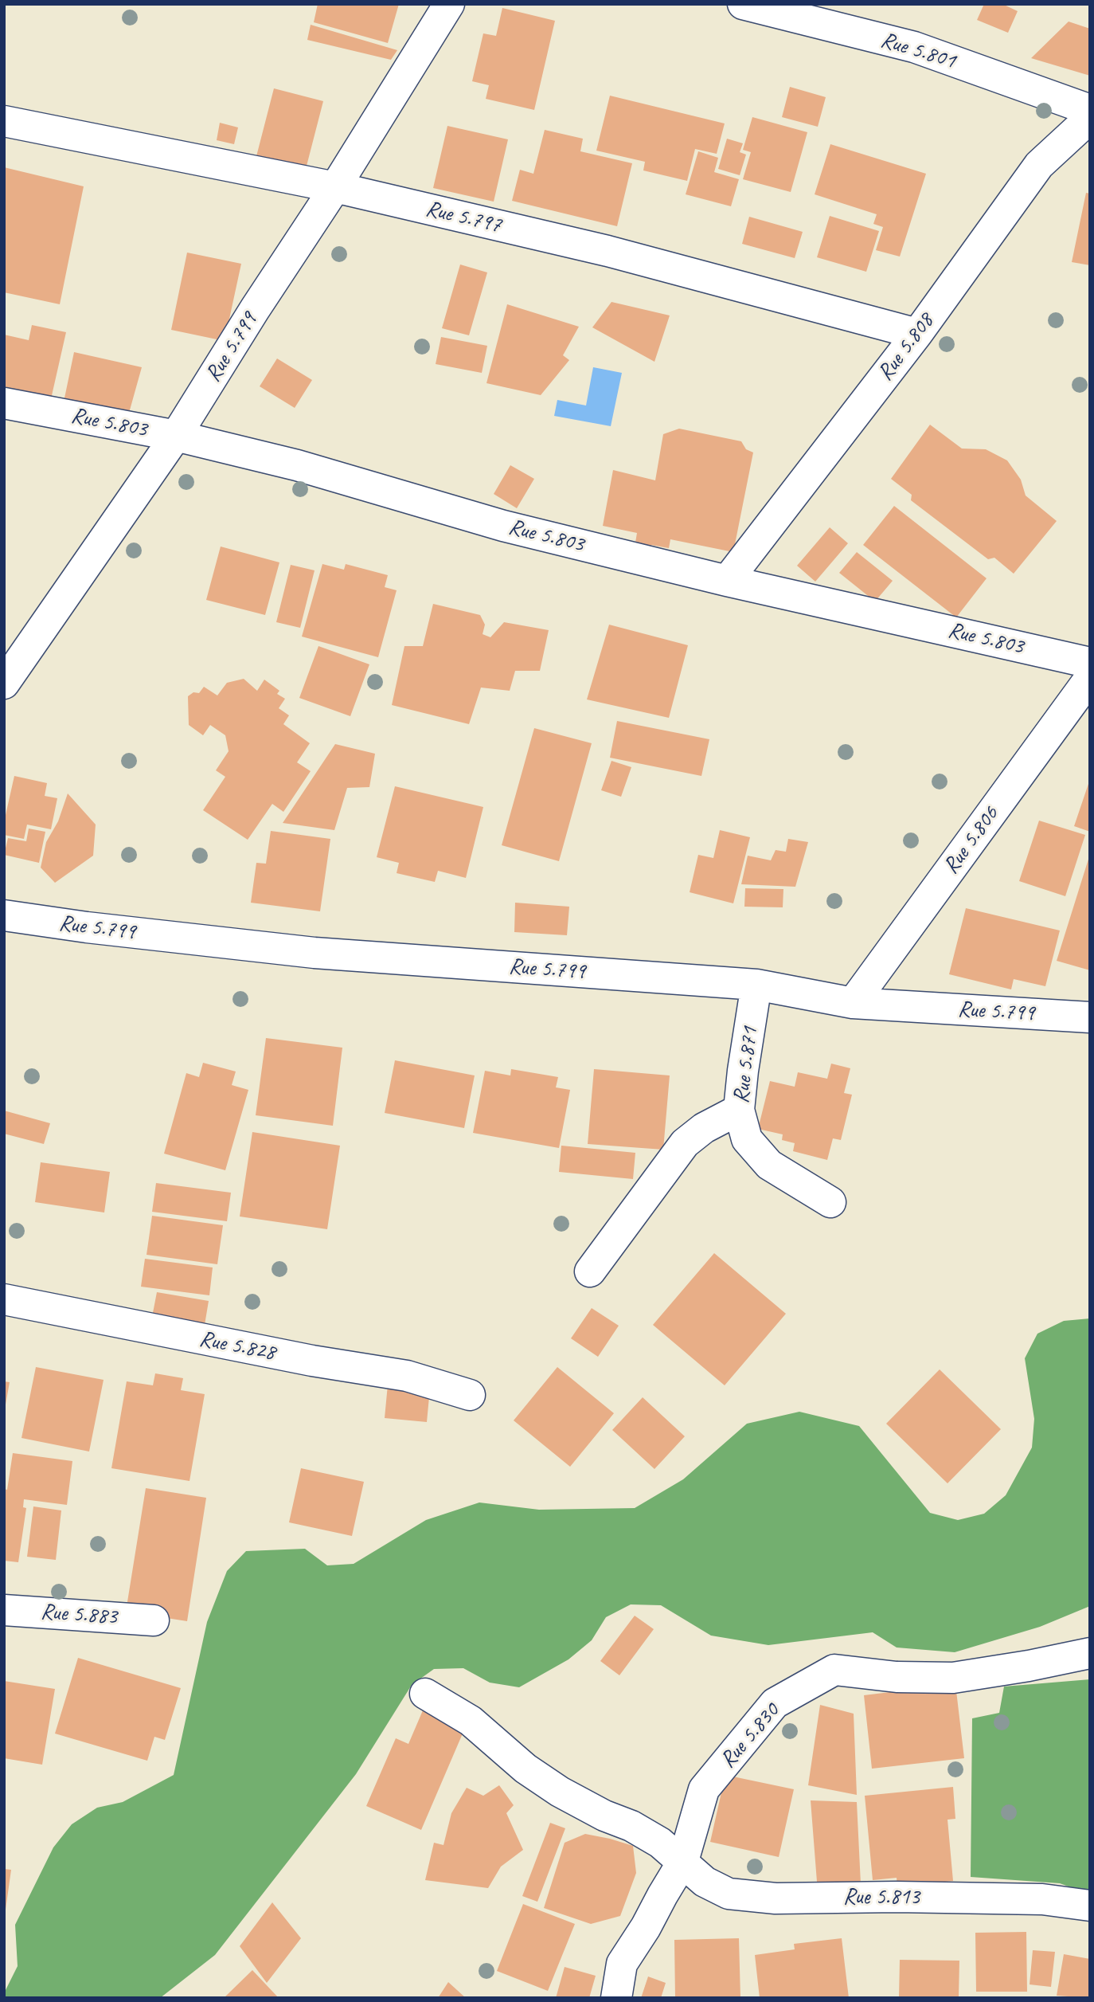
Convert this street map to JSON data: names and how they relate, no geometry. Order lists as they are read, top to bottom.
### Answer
{
  "streets": {
    "street": [
      "Rue 5.801",
      "Rue 5.797",
      "Rue 5.799",
      "Rue 5.808",
      "Rue 5.803",
      "Rue 5.806",
      "Rue 5.871",
      "Rue 5.828",
      "Rue 5.883",
      "Rue 5.830",
      "Rue 5.813"
    ]
  },
  "crossings": [
    ["Rue 5.797", "Rue 5.799"],
    ["Rue 5.797", "Rue 5.808"],
    ["Rue 5.799", "Rue 5.803"],
    ["Rue 5.799", "Rue 5.806"],
    ["Rue 5.799", "Rue 5.871"],
    ["Rue 5.808", "Rue 5.803"],
    ["Rue 5.830", "Rue 5.813"]
  ]
}
